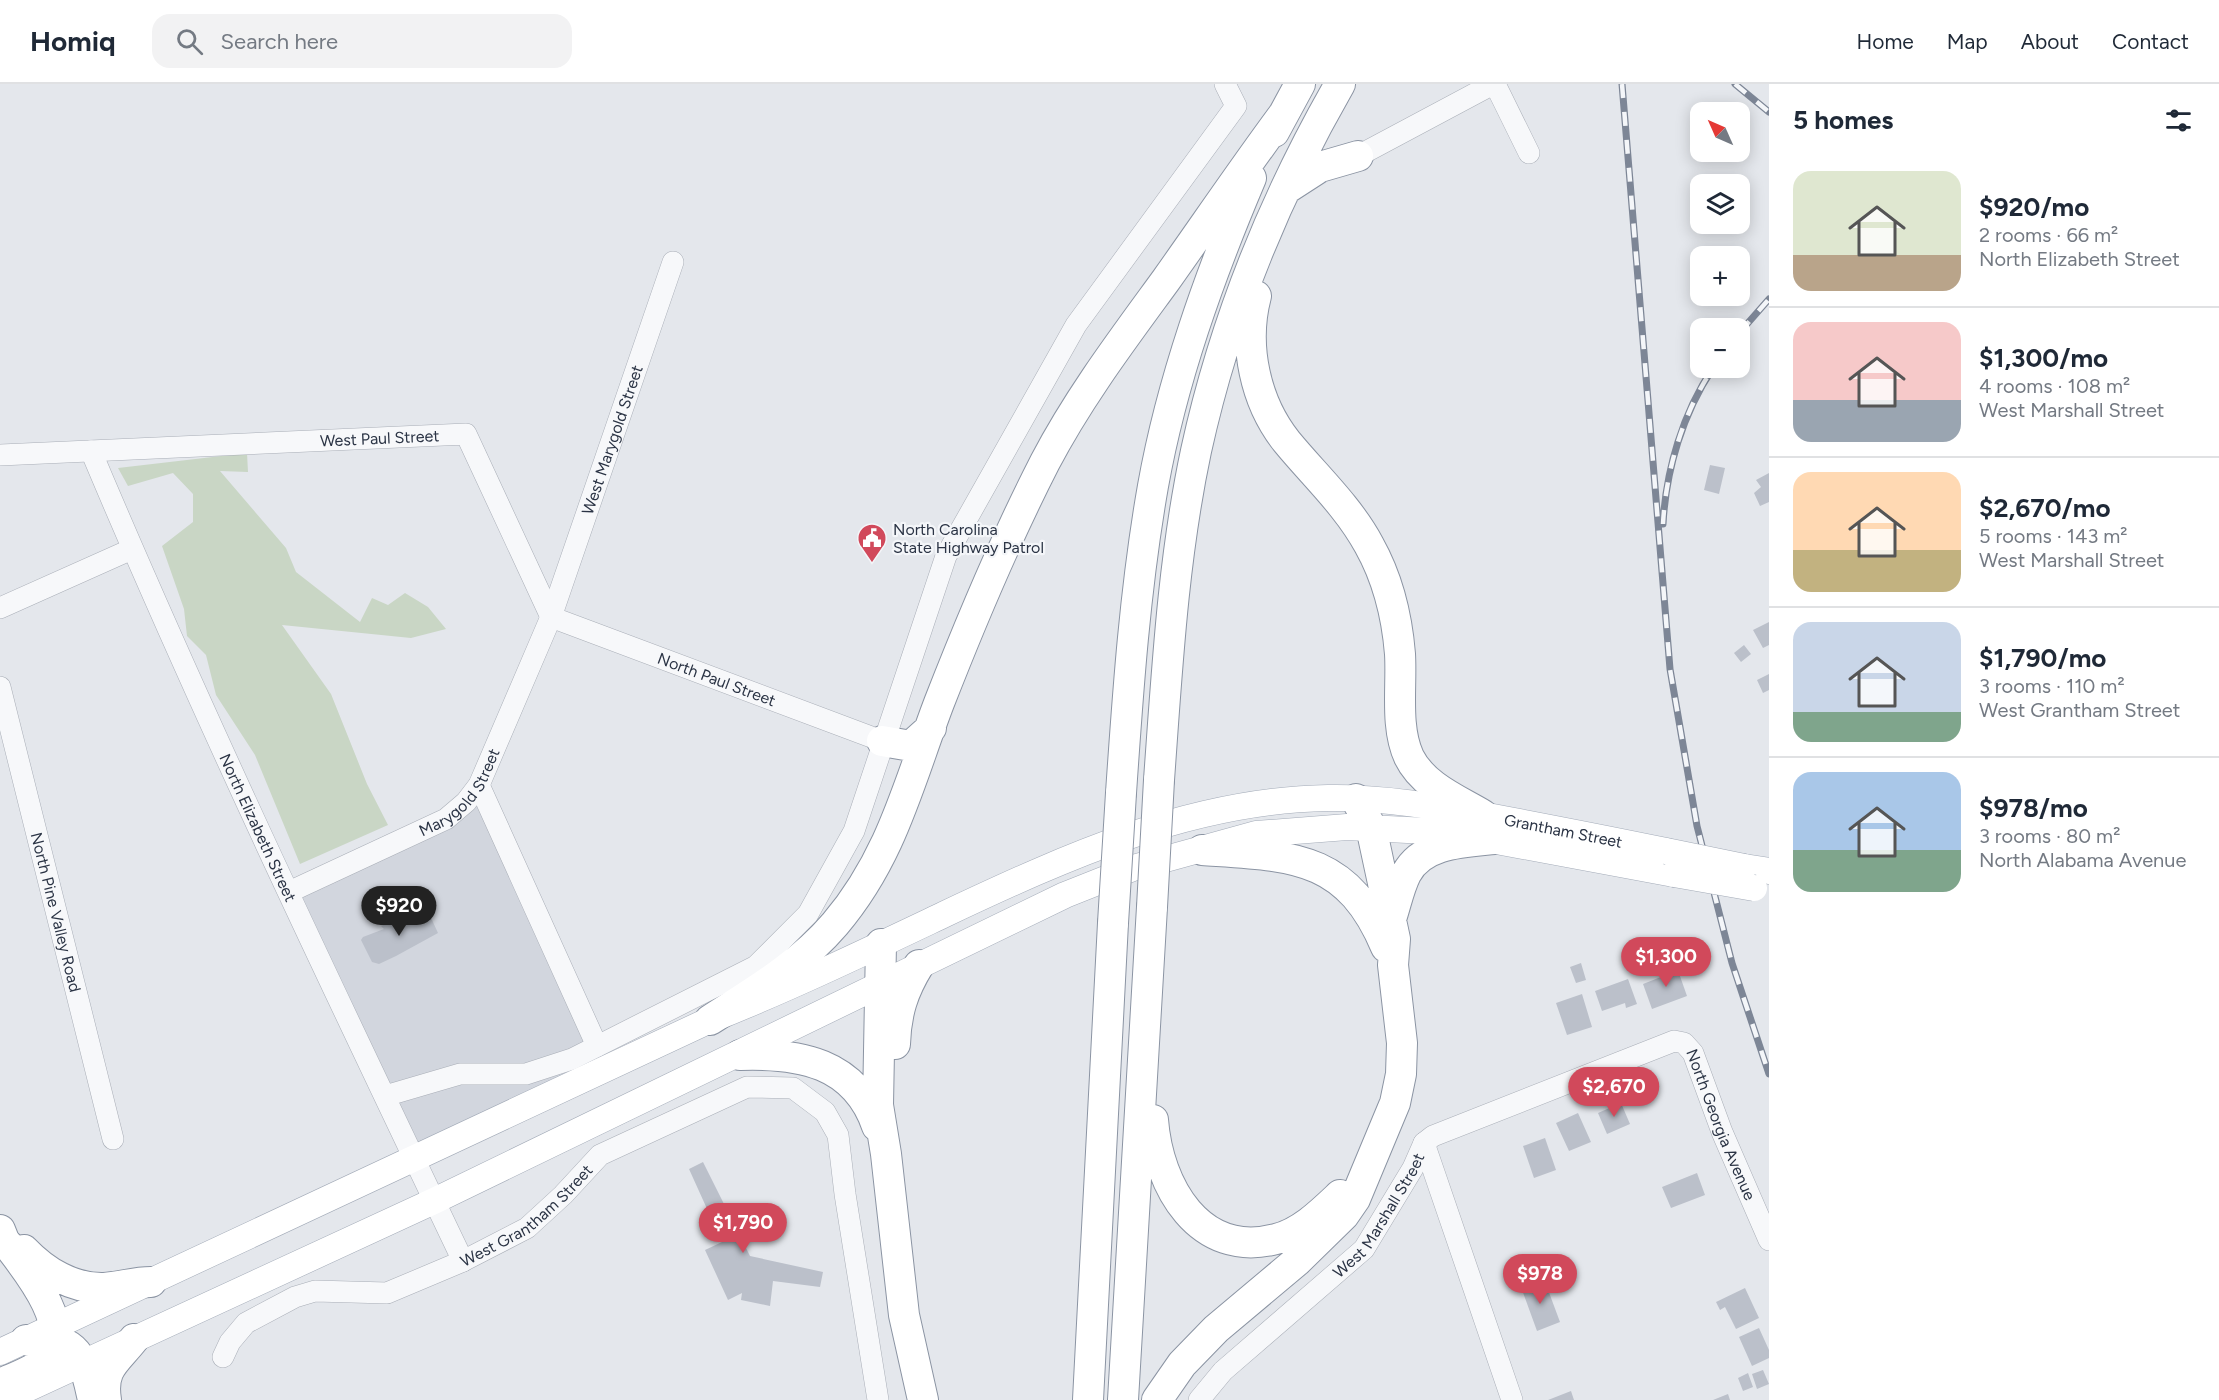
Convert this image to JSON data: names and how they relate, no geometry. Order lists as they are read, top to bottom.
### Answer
{
  "streets": {
    "main road": ["Grantham Street"],
    "street": [
      "West Paul Street",
      "West Marygold Street",
      "North Paul Street",
      "Marygold Street",
      "North Elizabeth Street",
      "North Pine Valley Road",
      "North Georgia Avenue",
      "West Grantham Street",
      "West Marshall Street"
    ]
  },
  "crossings": [
    ["West Paul Street", "West Marygold Street"],
    ["West Paul Street", "North Paul Street"],
    ["West Paul Street", "Marygold Street"],
    ["West Paul Street", "North Elizabeth Street"],
    ["West Marygold Street", "North Paul Street"],
    ["West Marygold Street", "Marygold Street"],
    ["North Paul Street", "Marygold Street"],
    ["Marygold Street", "North Elizabeth Street"],
    ["North Elizabeth Street", "Grantham Street"],
    ["North Elizabeth Street", "West Grantham Street"],
    ["North Georgia Avenue", "West Marshall Street"]
  ],
  "places": {
    "public building": ["North Carolina State Highway Patrol"]
  },
  "north": "top left",
  "page": {
    "header": "Homiq",
    "search": "Search here",
    "nav": [
      "Home",
      "Map",
      "About",
      "Contact"
    ],
    "heading": "5 homes",
    "map_buttons": ["+", "−"],
    "list": [
      {
        "name": "$920/mo",
        "note": "2 rooms · 66 m² · North Elizabeth Street"
      },
      {
        "name": "$1,300/mo",
        "note": "4 rooms · 108 m² · West Marshall Street"
      },
      {
        "name": "$2,670/mo",
        "note": "5 rooms · 143 m² · West Marshall Street"
      },
      {
        "name": "$1,790/mo",
        "note": "3 rooms · 110 m² · West Grantham Street"
      },
      {
        "name": "$978/mo",
        "note": "3 rooms · 80 m² · North Alabama Avenue"
      }
    ],
    "price": [
      "$920",
      "$1,300",
      "$2,670",
      "$1,790",
      "$978"
    ]
  }
}
